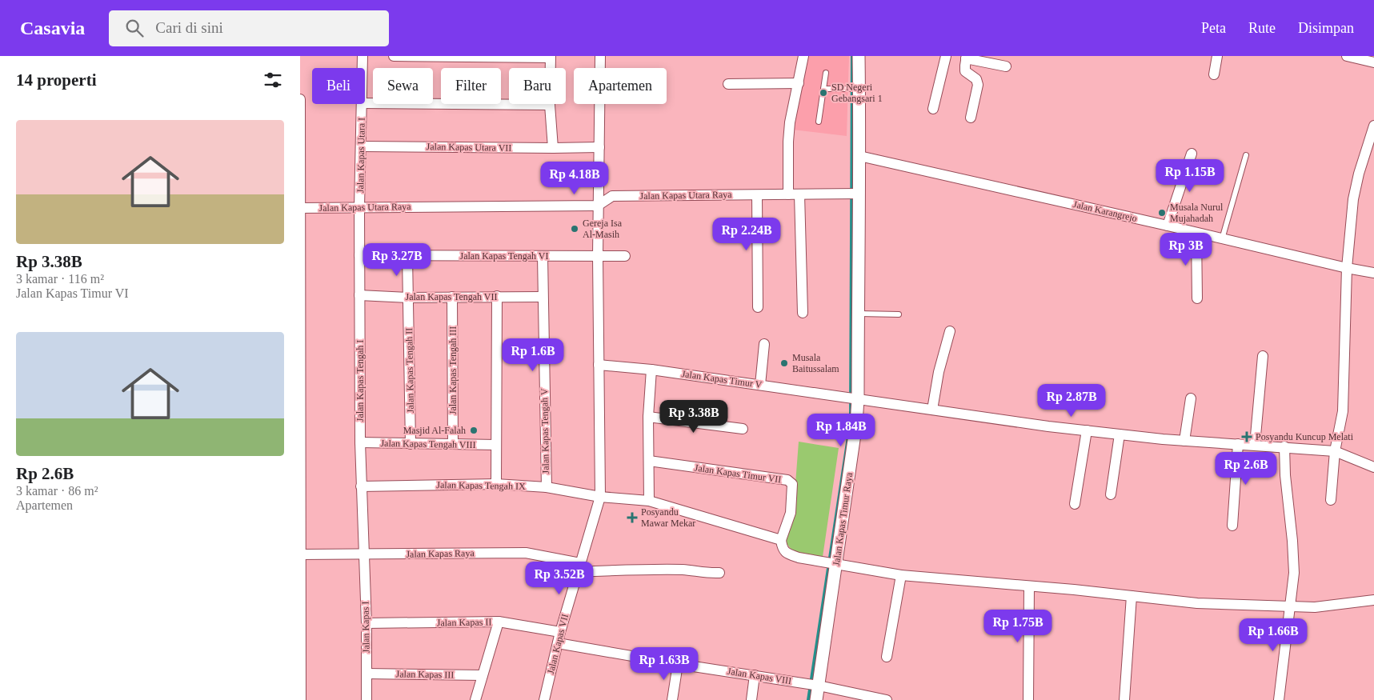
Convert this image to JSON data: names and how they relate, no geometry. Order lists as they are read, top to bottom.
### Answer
{
  "streets": {
    "street": [
      "Jalan Kapas Utara VII",
      "Jalan Kapas Utara I",
      "Jalan Kapas Utara Raya",
      "Jalan Karangrejo",
      "Jalan Kapas Tengah VI",
      "Jalan Kapas Tengah VII",
      "Jalan Kapas Tengah II",
      "Jalan Kapas Tengah III",
      "Jalan Kapas Timur V",
      "Jalan Kapas Tengah I",
      "Jalan Kapas Tengah V",
      "Jalan Kapas Tengah VIII",
      "Jalan Kapas Timur VII",
      "Jalan Kapas Tengah IX",
      "Jalan Kapas Timur Raya",
      "Jalan Kapas Raya",
      "Jalan Kapas II",
      "Jalan Kapas I",
      "Jalan Kapas VII",
      "Jalan Kapas III",
      "Jalan Kapas VIII"
    ]
  },
  "crossings": [
    ["Jalan Kapas Utara VII", "Jalan Kapas Utara I"],
    ["Jalan Kapas Utara VII", "Jalan Kapas VII"],
    ["Jalan Kapas Utara I", "Jalan Kapas Utara Raya"],
    ["Jalan Kapas Utara I", "Jalan Kapas Tengah I"],
    ["Jalan Kapas Utara Raya", "Jalan Kapas Tengah I"],
    ["Jalan Kapas Utara Raya", "Jalan Kapas Timur Raya"],
    ["Jalan Kapas Utara Raya", "Jalan Kapas VII"],
    ["Jalan Karangrejo", "Jalan Kapas Timur Raya"],
    ["Jalan Kapas Tengah VI", "Jalan Kapas Tengah II"],
    ["Jalan Kapas Tengah VI", "Jalan Kapas Tengah I"],
    ["Jalan Kapas Tengah VI", "Jalan Kapas Tengah V"],
    ["Jalan Kapas Tengah VI", "Jalan Kapas VII"],
    ["Jalan Kapas Tengah VII", "Jalan Kapas Tengah II"],
    ["Jalan Kapas Tengah VII", "Jalan Kapas Tengah III"],
    ["Jalan Kapas Tengah VII", "Jalan Kapas Tengah I"],
    ["Jalan Kapas Tengah VII", "Jalan Kapas Tengah V"],
    ["Jalan Kapas Tengah II", "Jalan Kapas Tengah VIII"],
    ["Jalan Kapas Tengah III", "Jalan Kapas Tengah VIII"],
    ["Jalan Kapas Timur V", "Jalan Kapas Timur Raya"],
    ["Jalan Kapas Timur V", "Jalan Kapas VII"],
    ["Jalan Kapas Tengah I", "Jalan Kapas Tengah VIII"],
    ["Jalan Kapas Tengah I", "Jalan Kapas Tengah IX"],
    ["Jalan Kapas Tengah I", "Jalan Kapas Raya"],
    ["Jalan Kapas Tengah I", "Jalan Kapas I"],
    ["Jalan Kapas Tengah V", "Jalan Kapas Tengah IX"],
    ["Jalan Kapas Timur VII", "Jalan Kapas Tengah IX"],
    ["Jalan Kapas Tengah IX", "Jalan Kapas VII"],
    ["Jalan Kapas Timur Raya", "Jalan Kapas VIII"],
    ["Jalan Kapas Raya", "Jalan Kapas I"],
    ["Jalan Kapas Raya", "Jalan Kapas VII"],
    ["Jalan Kapas II", "Jalan Kapas I"],
    ["Jalan Kapas II", "Jalan Kapas VII"],
    ["Jalan Kapas I", "Jalan Kapas III"],
    ["Jalan Kapas VII", "Jalan Kapas VIII"]
  ],
  "places": {
    "other": [
      "SD Negeri Gebangsari 1",
      "Musala Nurul Mujahadah",
      "Gereja Isa Al-Masih",
      "Musala Baitussalam",
      "Masjid Al-Falah"
    ],
    "health": ["Posyandu Kuncup Melati", "Posyandu Mawar Mekar"]
  },
  "page": {
    "header": "Casavia",
    "search": "Cari di sini",
    "nav": ["Peta", "Rute", "Disimpan"],
    "heading": "14 properti",
    "chip": [
      "Beli",
      "Sewa",
      "Filter",
      "Baru",
      "Apartemen"
    ],
    "list": [
      {
        "name": "Rp 3.38B",
        "note": "3 kamar · 116 m² · Jalan Kapas Timur VI"
      },
      {
        "name": "Rp 2.6B",
        "note": "3 kamar · 86 m² · Apartemen"
      }
    ],
    "price": [
      "Rp 1.15B",
      "Rp 4.18B",
      "Rp 2.24B",
      "Rp 3B",
      "Rp 3.27B",
      "Rp 1.6B",
      "Rp 2.87B",
      "Rp 3.38B",
      "Rp 1.84B",
      "Rp 2.6B",
      "Rp 3.52B",
      "Rp 1.75B",
      "Rp 1.66B",
      "Rp 1.63B"
    ]
  }
}
